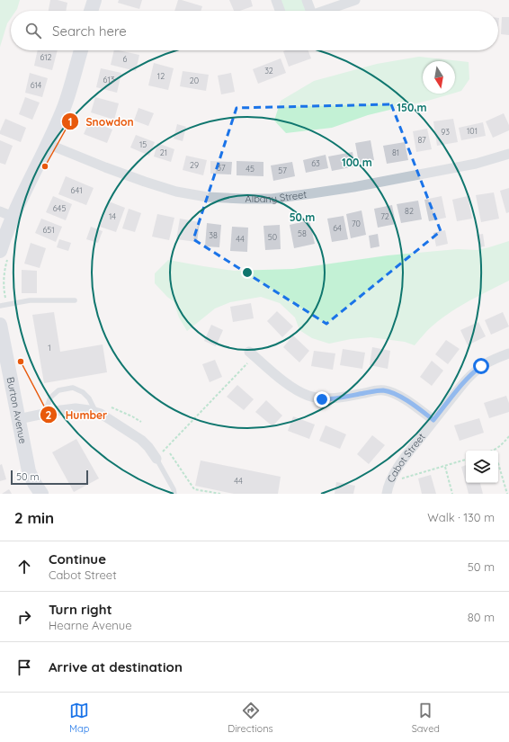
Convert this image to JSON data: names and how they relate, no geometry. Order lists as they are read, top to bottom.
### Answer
{
  "streets": {
    "street": ["Albany Street", "Burton Avenue", "Cabot Street"]
  },
  "places": ["Snowdon", "Humber"],
  "house_numbers": [
    "612",
    "6",
    "32",
    "12",
    "613",
    "20",
    "614",
    "101",
    "93",
    "87",
    "15",
    "21",
    "81",
    "63",
    "29",
    "37",
    "45",
    "57",
    "641",
    "645",
    "82",
    "14",
    "72",
    "70",
    "64",
    "651",
    "58",
    "38",
    "50",
    "44",
    "1",
    "44"
  ],
  "scale_bar": "50 m",
  "north": "bottom",
  "page": {
    "search": "Search here",
    "scale": "50 m",
    "heading": ["2 min", "Walk · 130 m"],
    "list": [
      ["Continue", "Cabot Street", "50 m"],
      ["Turn right", "Hearne Avenue", "80 m"],
      "Arrive at destination"
    ],
    "nav": ["Map", "Directions", "Saved"]
  },
  "rings": ["150 m", "100 m", "50 m"]
}
